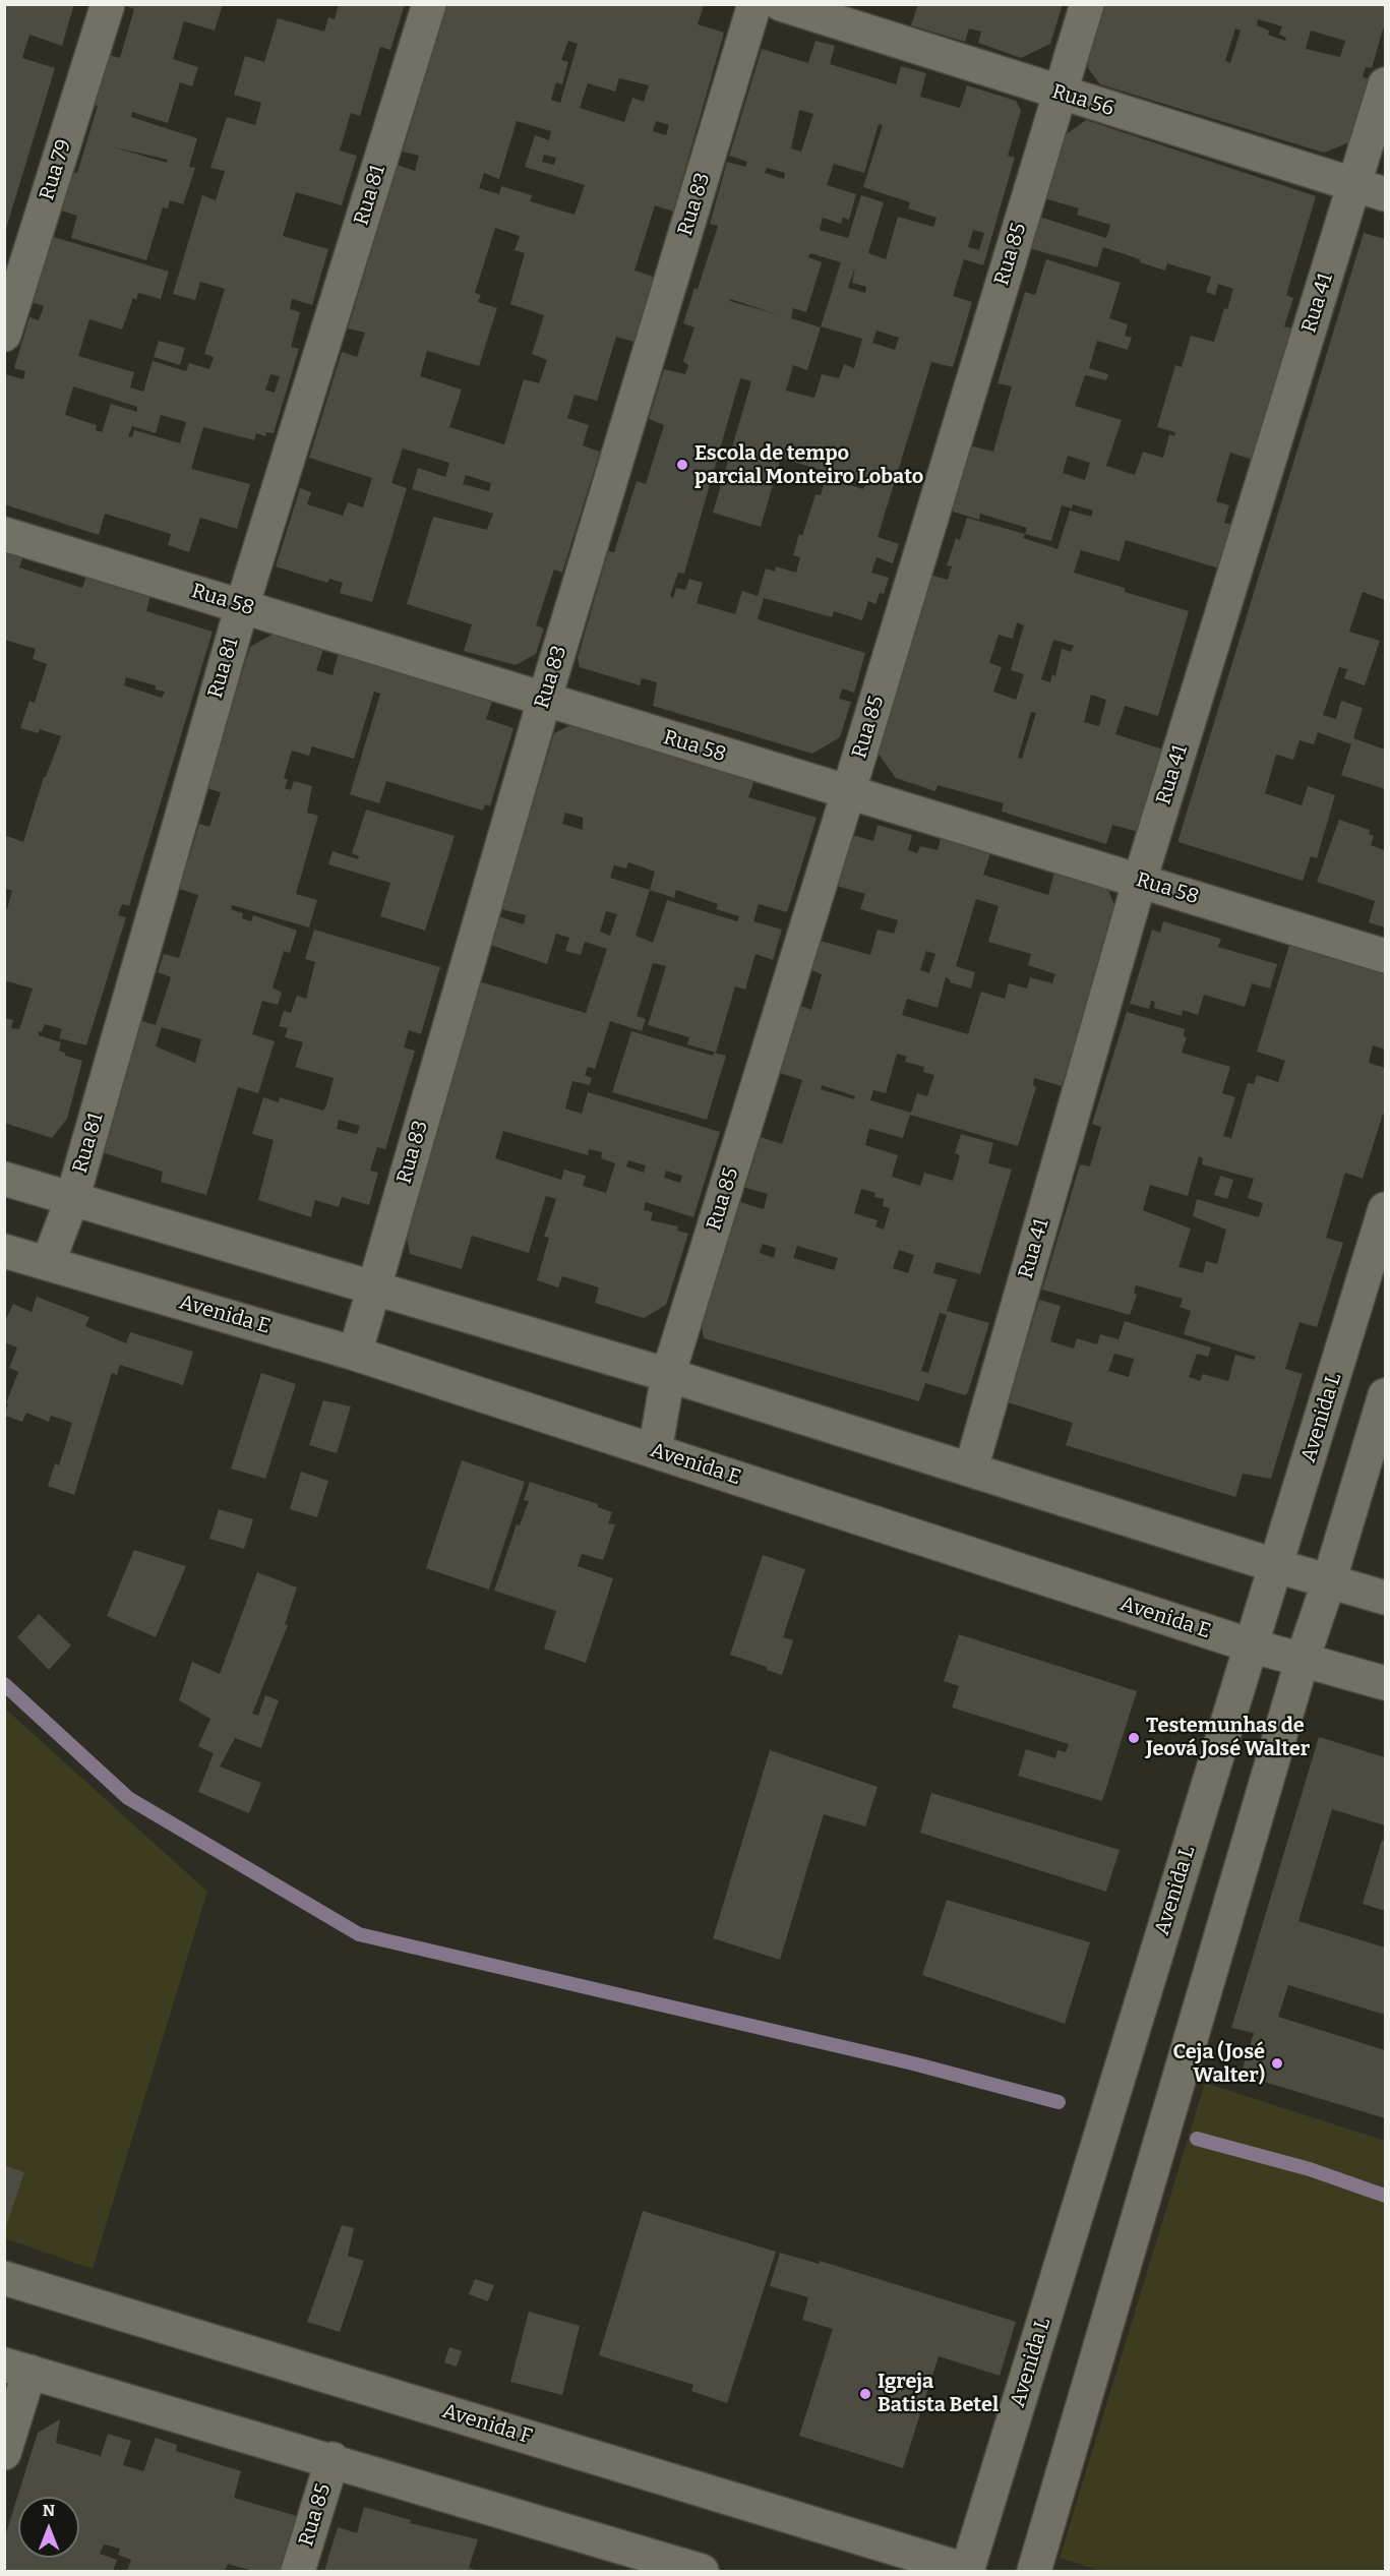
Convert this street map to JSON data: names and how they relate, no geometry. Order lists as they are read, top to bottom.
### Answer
{
  "streets": {
    "street": [
      "Rua 56",
      "Rua 79",
      "Rua 81",
      "Rua 83",
      "Rua 85",
      "Rua 41",
      "Rua 58",
      "Avenida E",
      "Avenida L",
      "Avenida F"
    ]
  },
  "crossings": [
    ["Rua 56", "Rua 85"],
    ["Rua 56", "Rua 41"],
    ["Rua 81", "Rua 58"],
    ["Rua 81", "Avenida E"],
    ["Rua 83", "Rua 58"],
    ["Rua 83", "Avenida E"],
    ["Rua 85", "Rua 58"],
    ["Rua 85", "Avenida E"],
    ["Rua 41", "Rua 58"],
    ["Avenida E", "Avenida L"],
    ["Avenida L", "Avenida F"]
  ],
  "places": [
    "Escola de tempo parcial Monteiro Lobato",
    "Testemunhas de Jeová José Walter",
    "Ceja (José Walter)",
    "Igreja Batista Betel"
  ],
  "north": "top"
}
